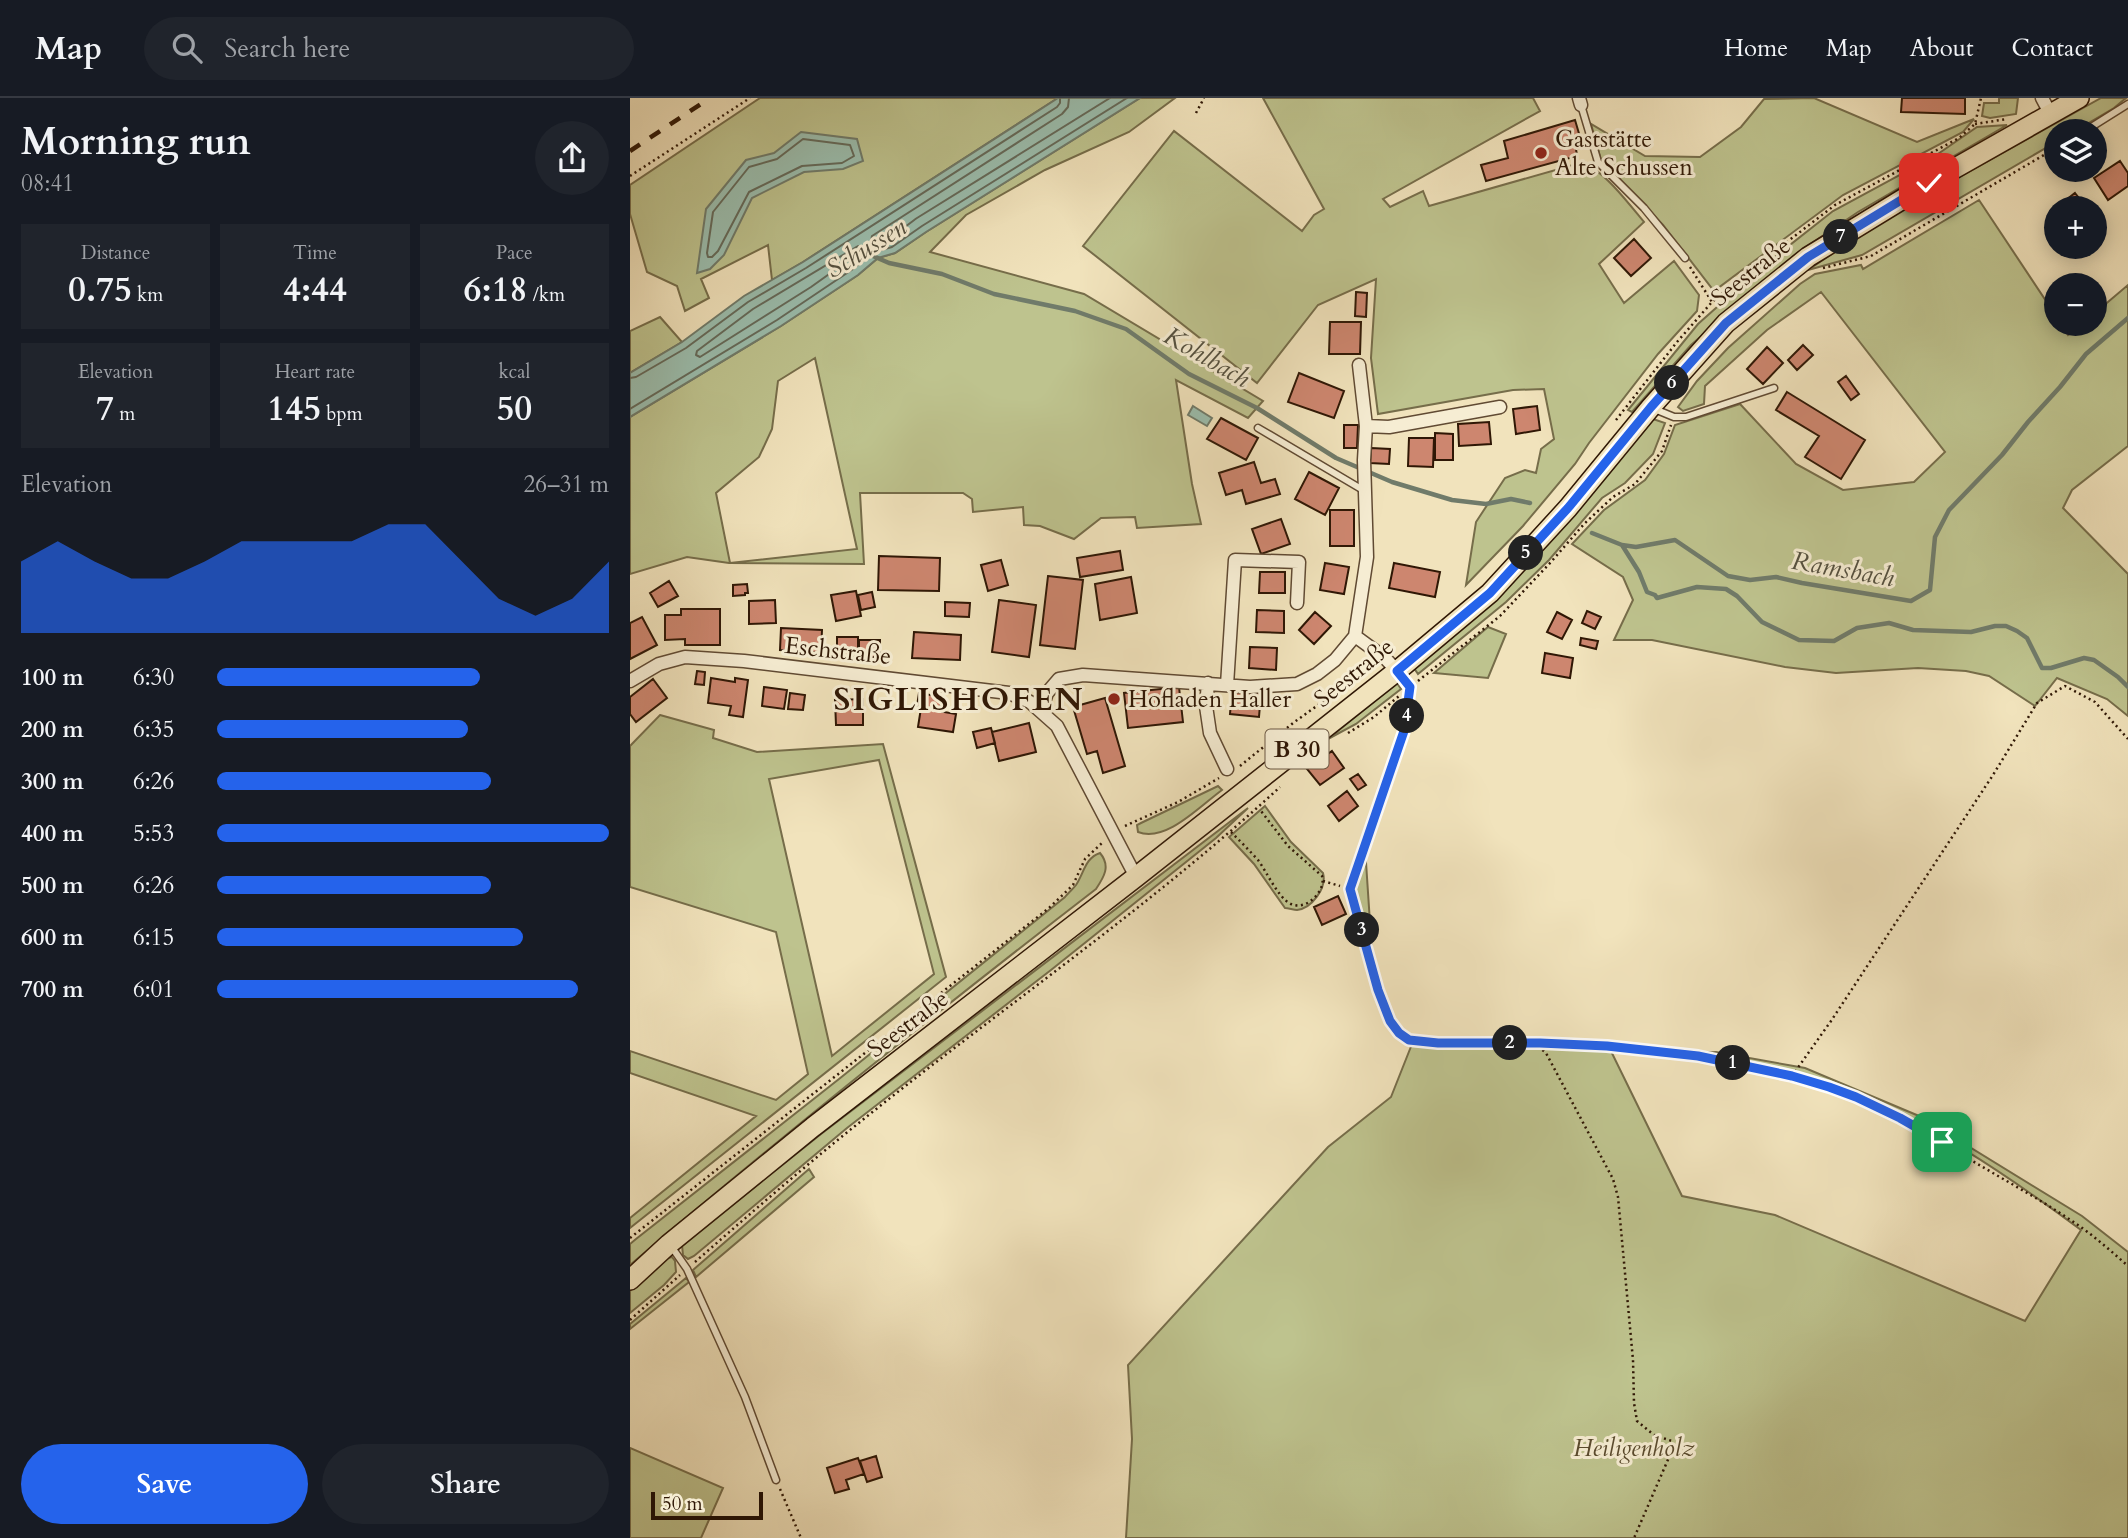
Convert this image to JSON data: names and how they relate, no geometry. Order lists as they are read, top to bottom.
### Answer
{
  "streets": {
    "main road": ["Seestraße", "B 30"],
    "street": ["Eschstraße"]
  },
  "crossings": [
    ["Seestraße", "Eschstraße"],
    ["Seestraße", "B 30"]
  ],
  "districts": ["SIGLISHOFEN"],
  "water": ["Schussen", "Kohlbach", "Ramsbach"],
  "parks": ["Heiligenholz"],
  "places": ["Gaststätte Alte Schussen", "Hofladen Haller"],
  "scale_bar": "50 m",
  "page": {
    "header": "Map",
    "search": "Search here",
    "nav": [
      "Home",
      "Map",
      "About",
      "Contact"
    ],
    "heading": ["Morning run", "08:41"],
    "map_buttons": ["+", "−"],
    "stats": [
      ["Distance", "0.75 km"],
      ["Time", "4:44"],
      ["Pace", "6:18 /km"],
      ["Elevation", "7 m"],
      ["Heart rate", "145 bpm"],
      ["kcal", "50"]
    ],
    "pins": [
      "7",
      "6",
      "5",
      "4",
      "3",
      "2",
      "1"
    ],
    "chart": ["Elevation", "26–31 m"],
    "list": [
      {
        "name": "100 m",
        "note": "6:30"
      },
      {
        "name": "200 m",
        "note": "6:35"
      },
      {
        "name": "300 m",
        "note": "6:26"
      },
      {
        "name": "400 m",
        "note": "5:53"
      },
      {
        "name": "500 m",
        "note": "6:26"
      },
      {
        "name": "600 m",
        "note": "6:15"
      },
      {
        "name": "700 m",
        "note": "6:01"
      }
    ],
    "buttons": ["Save", "Share"],
    "scale": "50 m"
  }
}
